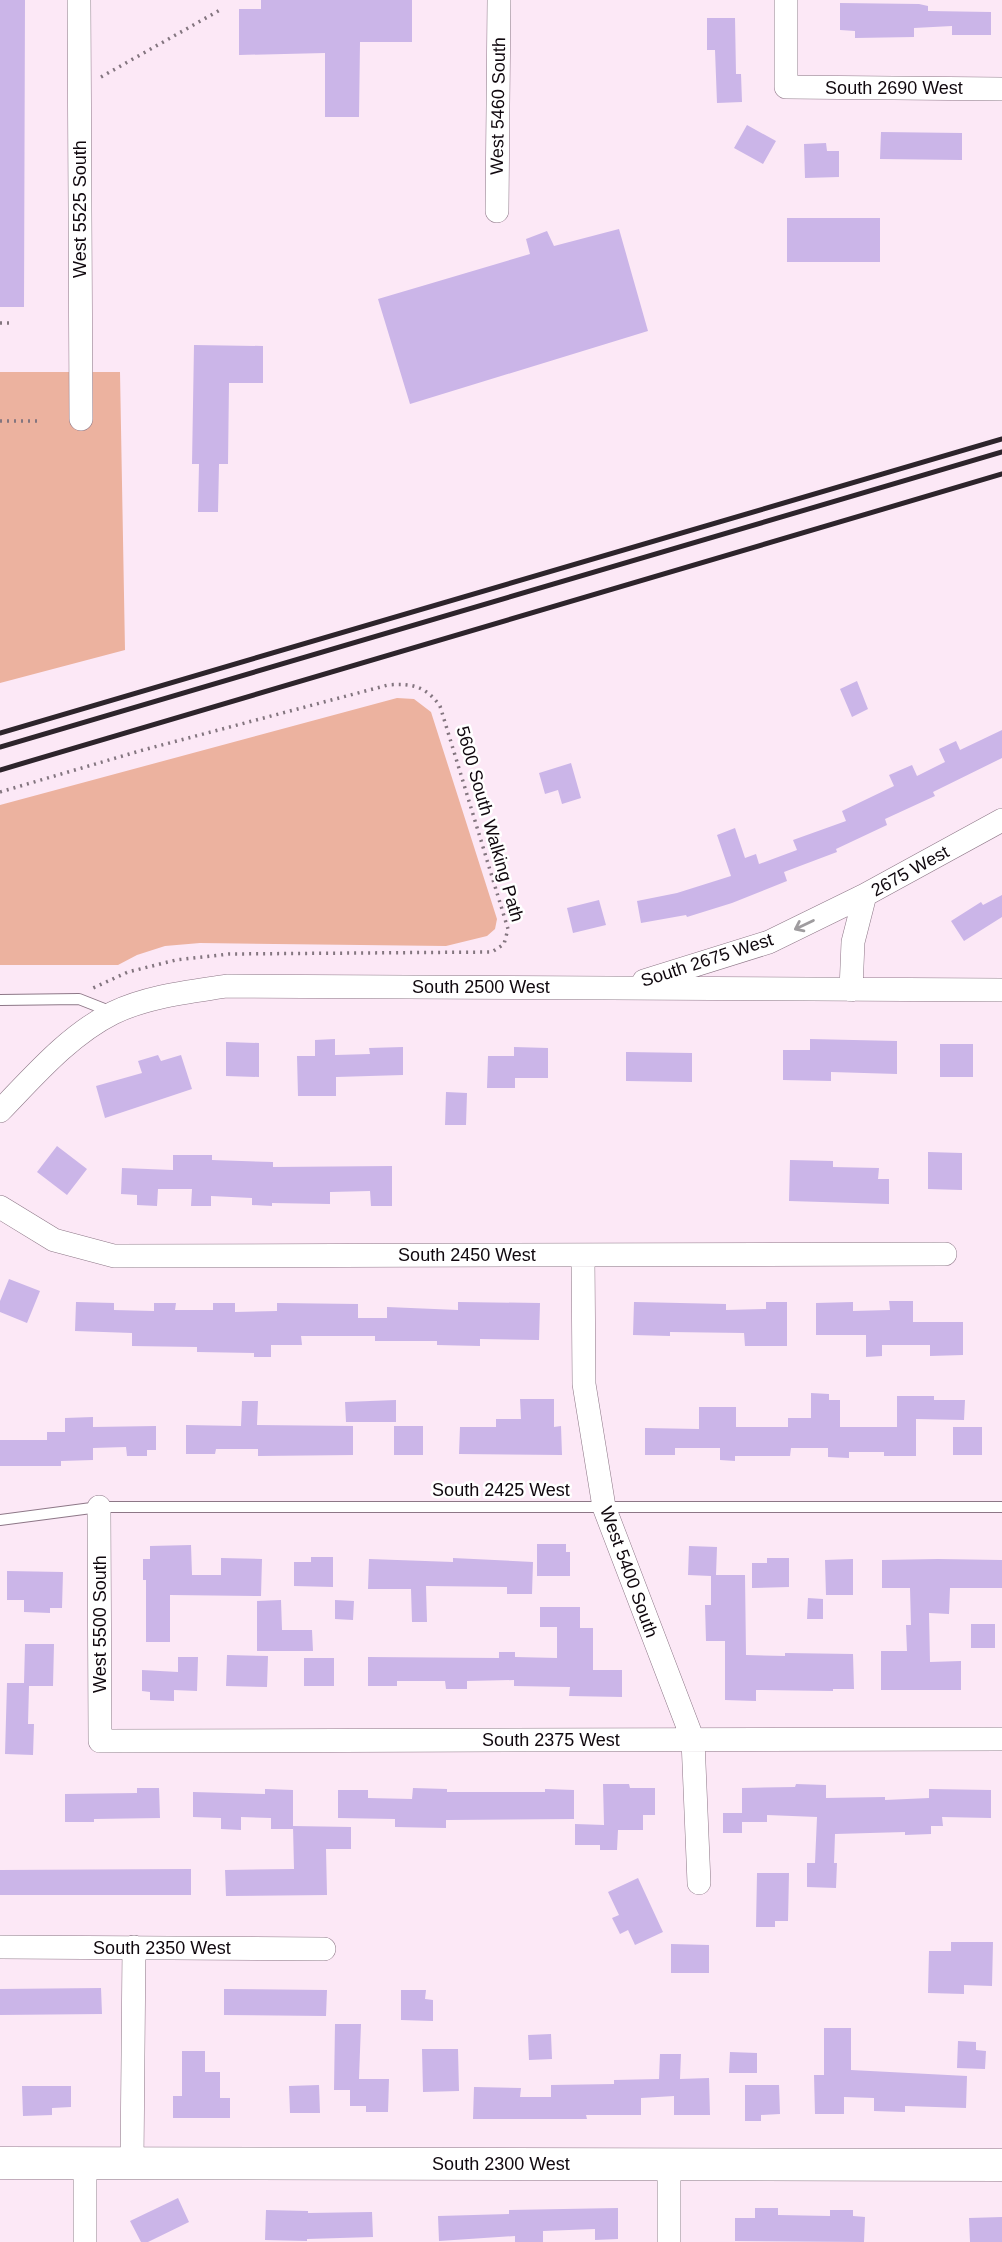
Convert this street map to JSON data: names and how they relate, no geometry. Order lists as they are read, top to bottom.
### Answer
{
  "streets": {
    "street": [
      "South 2690 West",
      "West 5460 South",
      "West 5525 South",
      "2675 West",
      "South 2675 West",
      "South 2500 West",
      "South 2450 West",
      "West 5400 South",
      "West 5500 South",
      "South 2375 West",
      "South 2350 West",
      "South 2300 West"
    ],
    "lane": ["South 2425 West"],
    "path": ["5600 South Walking Path"]
  },
  "crossings": [
    ["2675 West", "South 2675 West"],
    ["2675 West", "South 2500 West"],
    ["South 2675 West", "South 2500 West"],
    ["South 2450 West", "West 5400 South"],
    ["South 2425 West", "West 5400 South"],
    ["South 2425 West", "West 5500 South"],
    ["West 5400 South", "South 2375 West"],
    ["West 5500 South", "South 2375 West"]
  ],
  "one_way": ["South 2675 West"]
}
